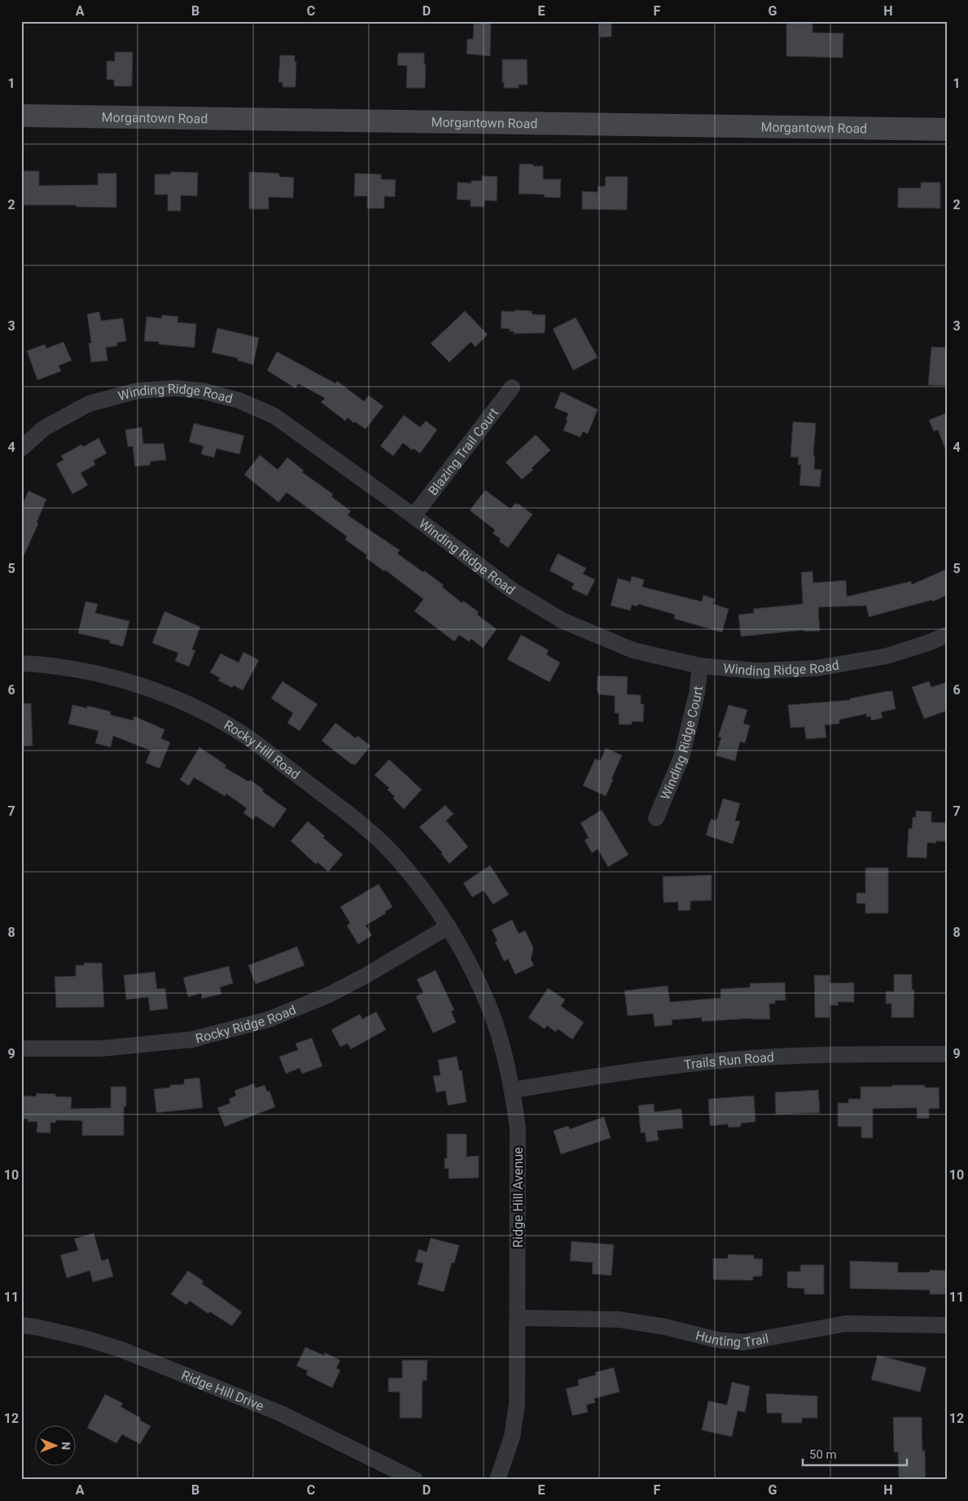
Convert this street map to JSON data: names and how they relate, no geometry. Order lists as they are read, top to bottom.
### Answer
{
  "streets": {
    "main road": ["Morgantown Road"],
    "street": [
      "Winding Ridge Road",
      "Blazing Trail Court",
      "Winding Ridge Court",
      "Rocky Hill Road",
      "Rocky Ridge Road",
      "Trails Run Road",
      "Ridge Hill Avenue",
      "Hunting Trail",
      "Ridge Hill Drive"
    ]
  },
  "crossings": [
    ["Winding Ridge Road", "Blazing Trail Court"],
    ["Winding Ridge Road", "Winding Ridge Court"],
    ["Rocky Hill Road", "Rocky Ridge Road"],
    ["Rocky Hill Road", "Ridge Hill Avenue"],
    ["Rocky Ridge Road", "Ridge Hill Avenue"],
    ["Trails Run Road", "Ridge Hill Avenue"],
    ["Ridge Hill Avenue", "Hunting Trail"]
  ],
  "scale_bar": "50 m",
  "north": "right",
  "grid": {
    "columns": [
      "A",
      "B",
      "C",
      "D",
      "E",
      "F",
      "G",
      "H"
    ],
    "rows": [
      "1",
      "2",
      "3",
      "4",
      "5",
      "6",
      "7",
      "8",
      "9",
      "10",
      "11",
      "12"
    ]
  }
}
